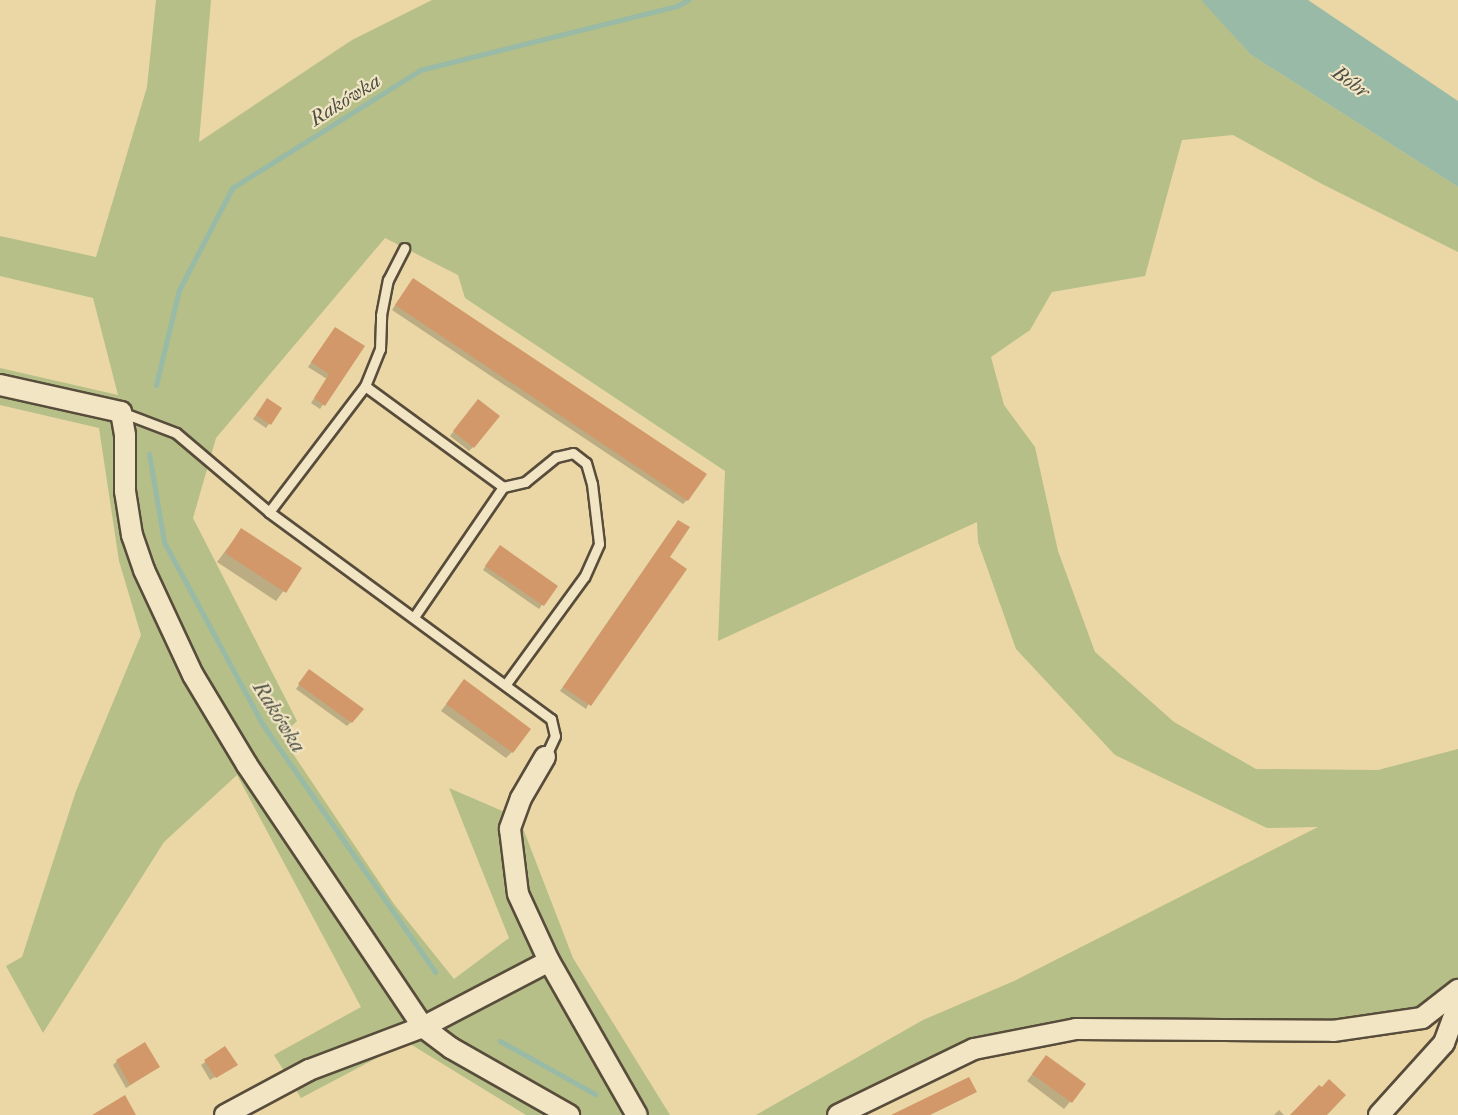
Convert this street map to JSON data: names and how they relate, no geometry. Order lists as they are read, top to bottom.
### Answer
{
  "water": ["Bóbr", "Rakówka"]
}
